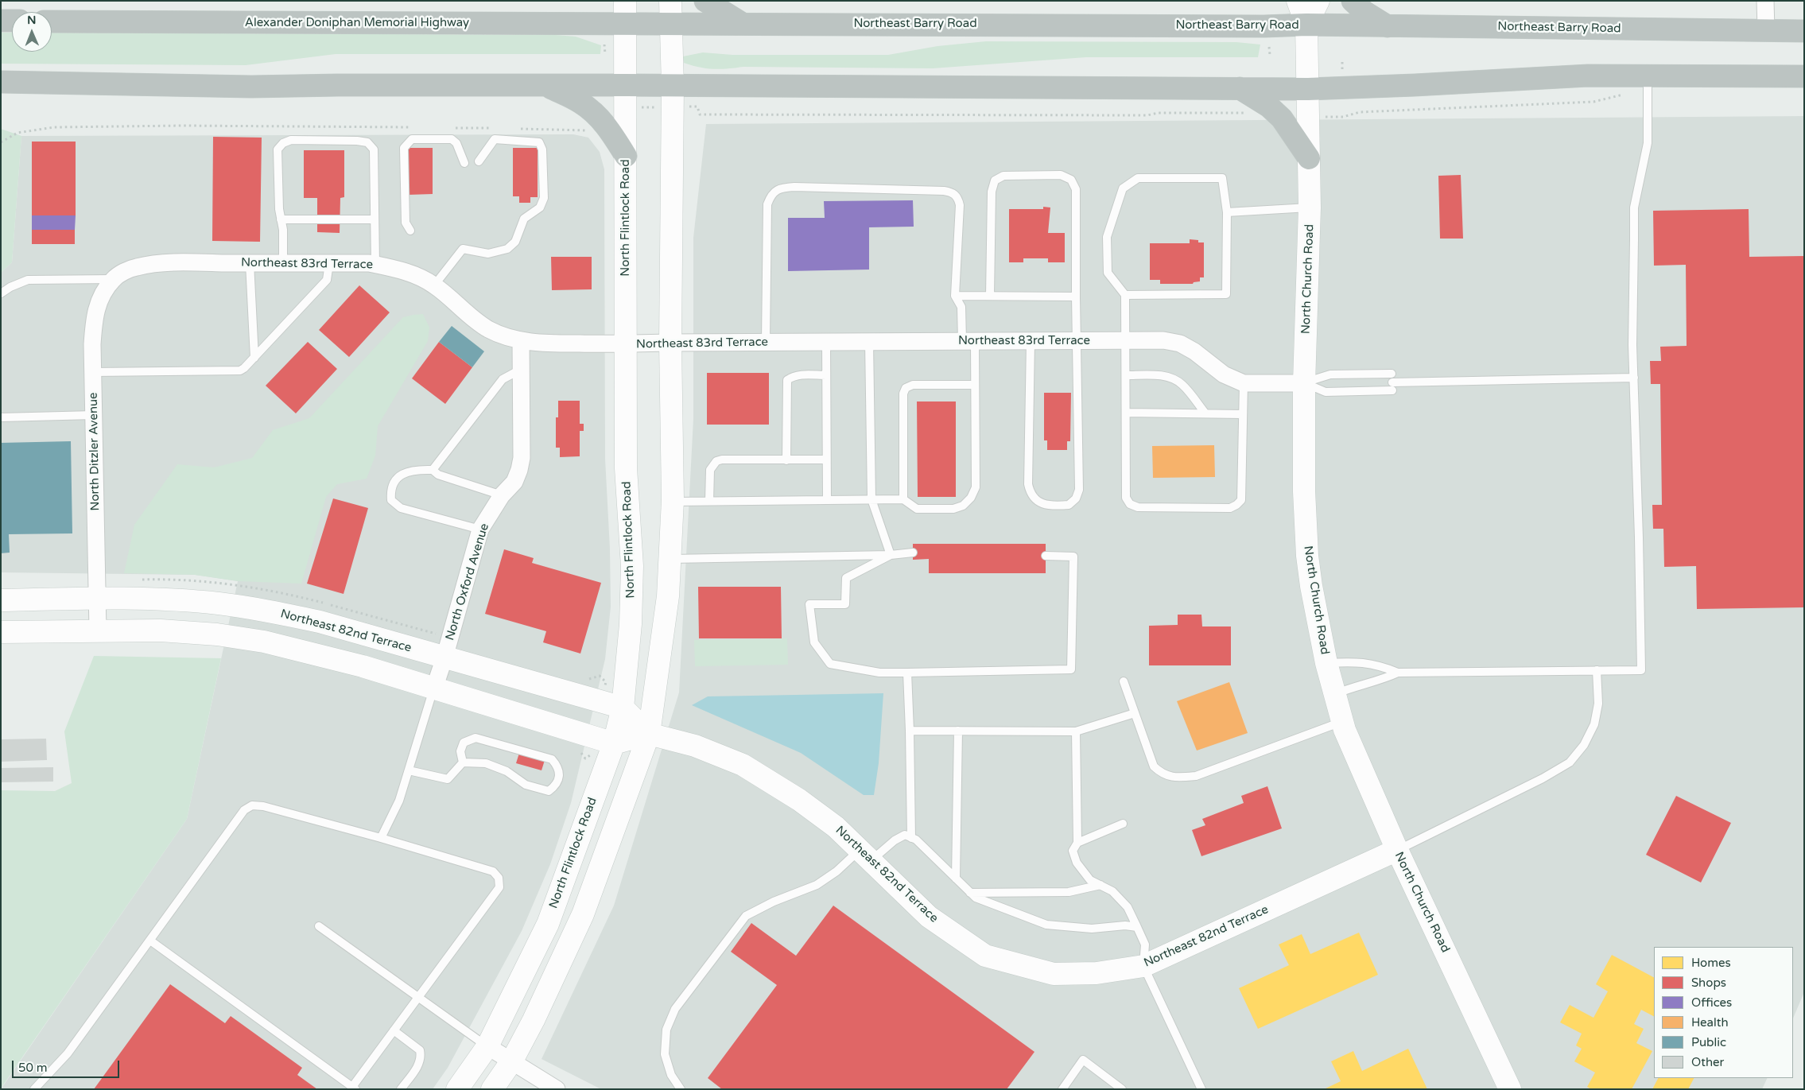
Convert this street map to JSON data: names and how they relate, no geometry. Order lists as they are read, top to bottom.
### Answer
{
  "streets": {
    "highway": ["Alexander Doniphan Memorial Highway", "Northeast Barry Road"],
    "main road": ["North Flintlock Road", "North Church Road", "Northeast 82nd Terrace"],
    "street": ["Northeast 83rd Terrace", "North Ditzler Avenue", "North Oxford Avenue"]
  },
  "crossings": [
    ["Alexander Doniphan Memorial Highway", "Northeast Barry Road"],
    ["Alexander Doniphan Memorial Highway", "North Flintlock Road"],
    ["Northeast Barry Road", "North Church Road"],
    ["North Flintlock Road", "Northeast 83rd Terrace"],
    ["North Flintlock Road", "Northeast 82nd Terrace"],
    ["Northeast 83rd Terrace", "North Church Road"],
    ["Northeast 83rd Terrace", "North Ditzler Avenue"],
    ["Northeast 83rd Terrace", "North Oxford Avenue"],
    ["North Church Road", "Northeast 82nd Terrace"],
    ["North Ditzler Avenue", "Northeast 82nd Terrace"],
    ["North Oxford Avenue", "Northeast 82nd Terrace"]
  ],
  "legend": [
    "Homes",
    "Shops",
    "Offices",
    "Health",
    "Public",
    "Other"
  ],
  "scale_bar": "50 m",
  "north": "top"
}
